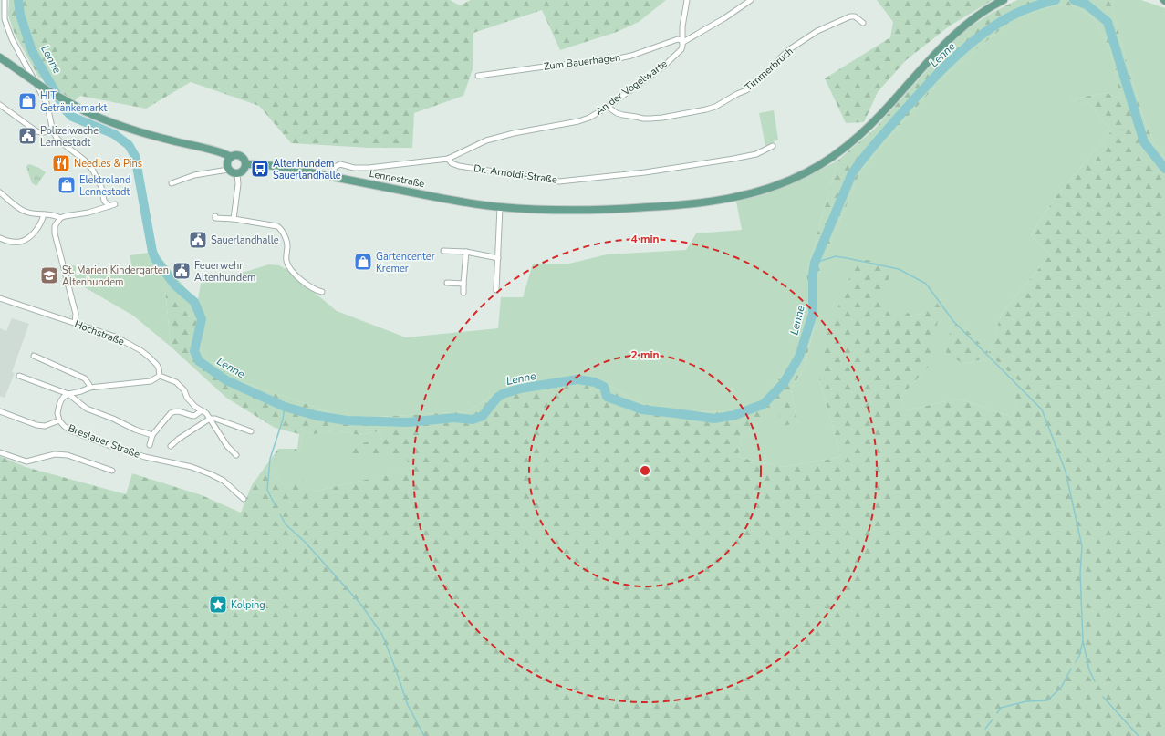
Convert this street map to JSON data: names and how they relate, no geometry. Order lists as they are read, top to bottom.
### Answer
{
  "streets": {
    "main road": ["Lennestraße"],
    "street": [
      "Zum Bauerhagen",
      "Timmerbruch",
      "An der Vogelwarte",
      "Dr.-Arnoldi-Straße",
      "Hochstraße",
      "Breslauer Straße"
    ]
  },
  "crossings": [
    ["Zum Bauerhagen", "An der Vogelwarte"],
    ["Timmerbruch", "An der Vogelwarte"],
    ["An der Vogelwarte", "Dr.-Arnoldi-Straße"]
  ],
  "water": ["Lenne"],
  "places": {
    "shop": ["HIT Getränkemarkt", "Elektroland Lennestadt", "Gartencenter Kremer"],
    "public building": ["Polizeiwache Lennestadt", "Sauerlandhalle", "Feuerwehr Altenhundem"],
    "restaurant": ["Needles & Pins"],
    "bus stop": ["Altenhundem Sauerlandhalle"],
    "school or university": ["St. Marien Kindergarten Altenhundem"],
    "place": ["Kolping"]
  },
  "rings": ["4 min", "2 min"]
}
